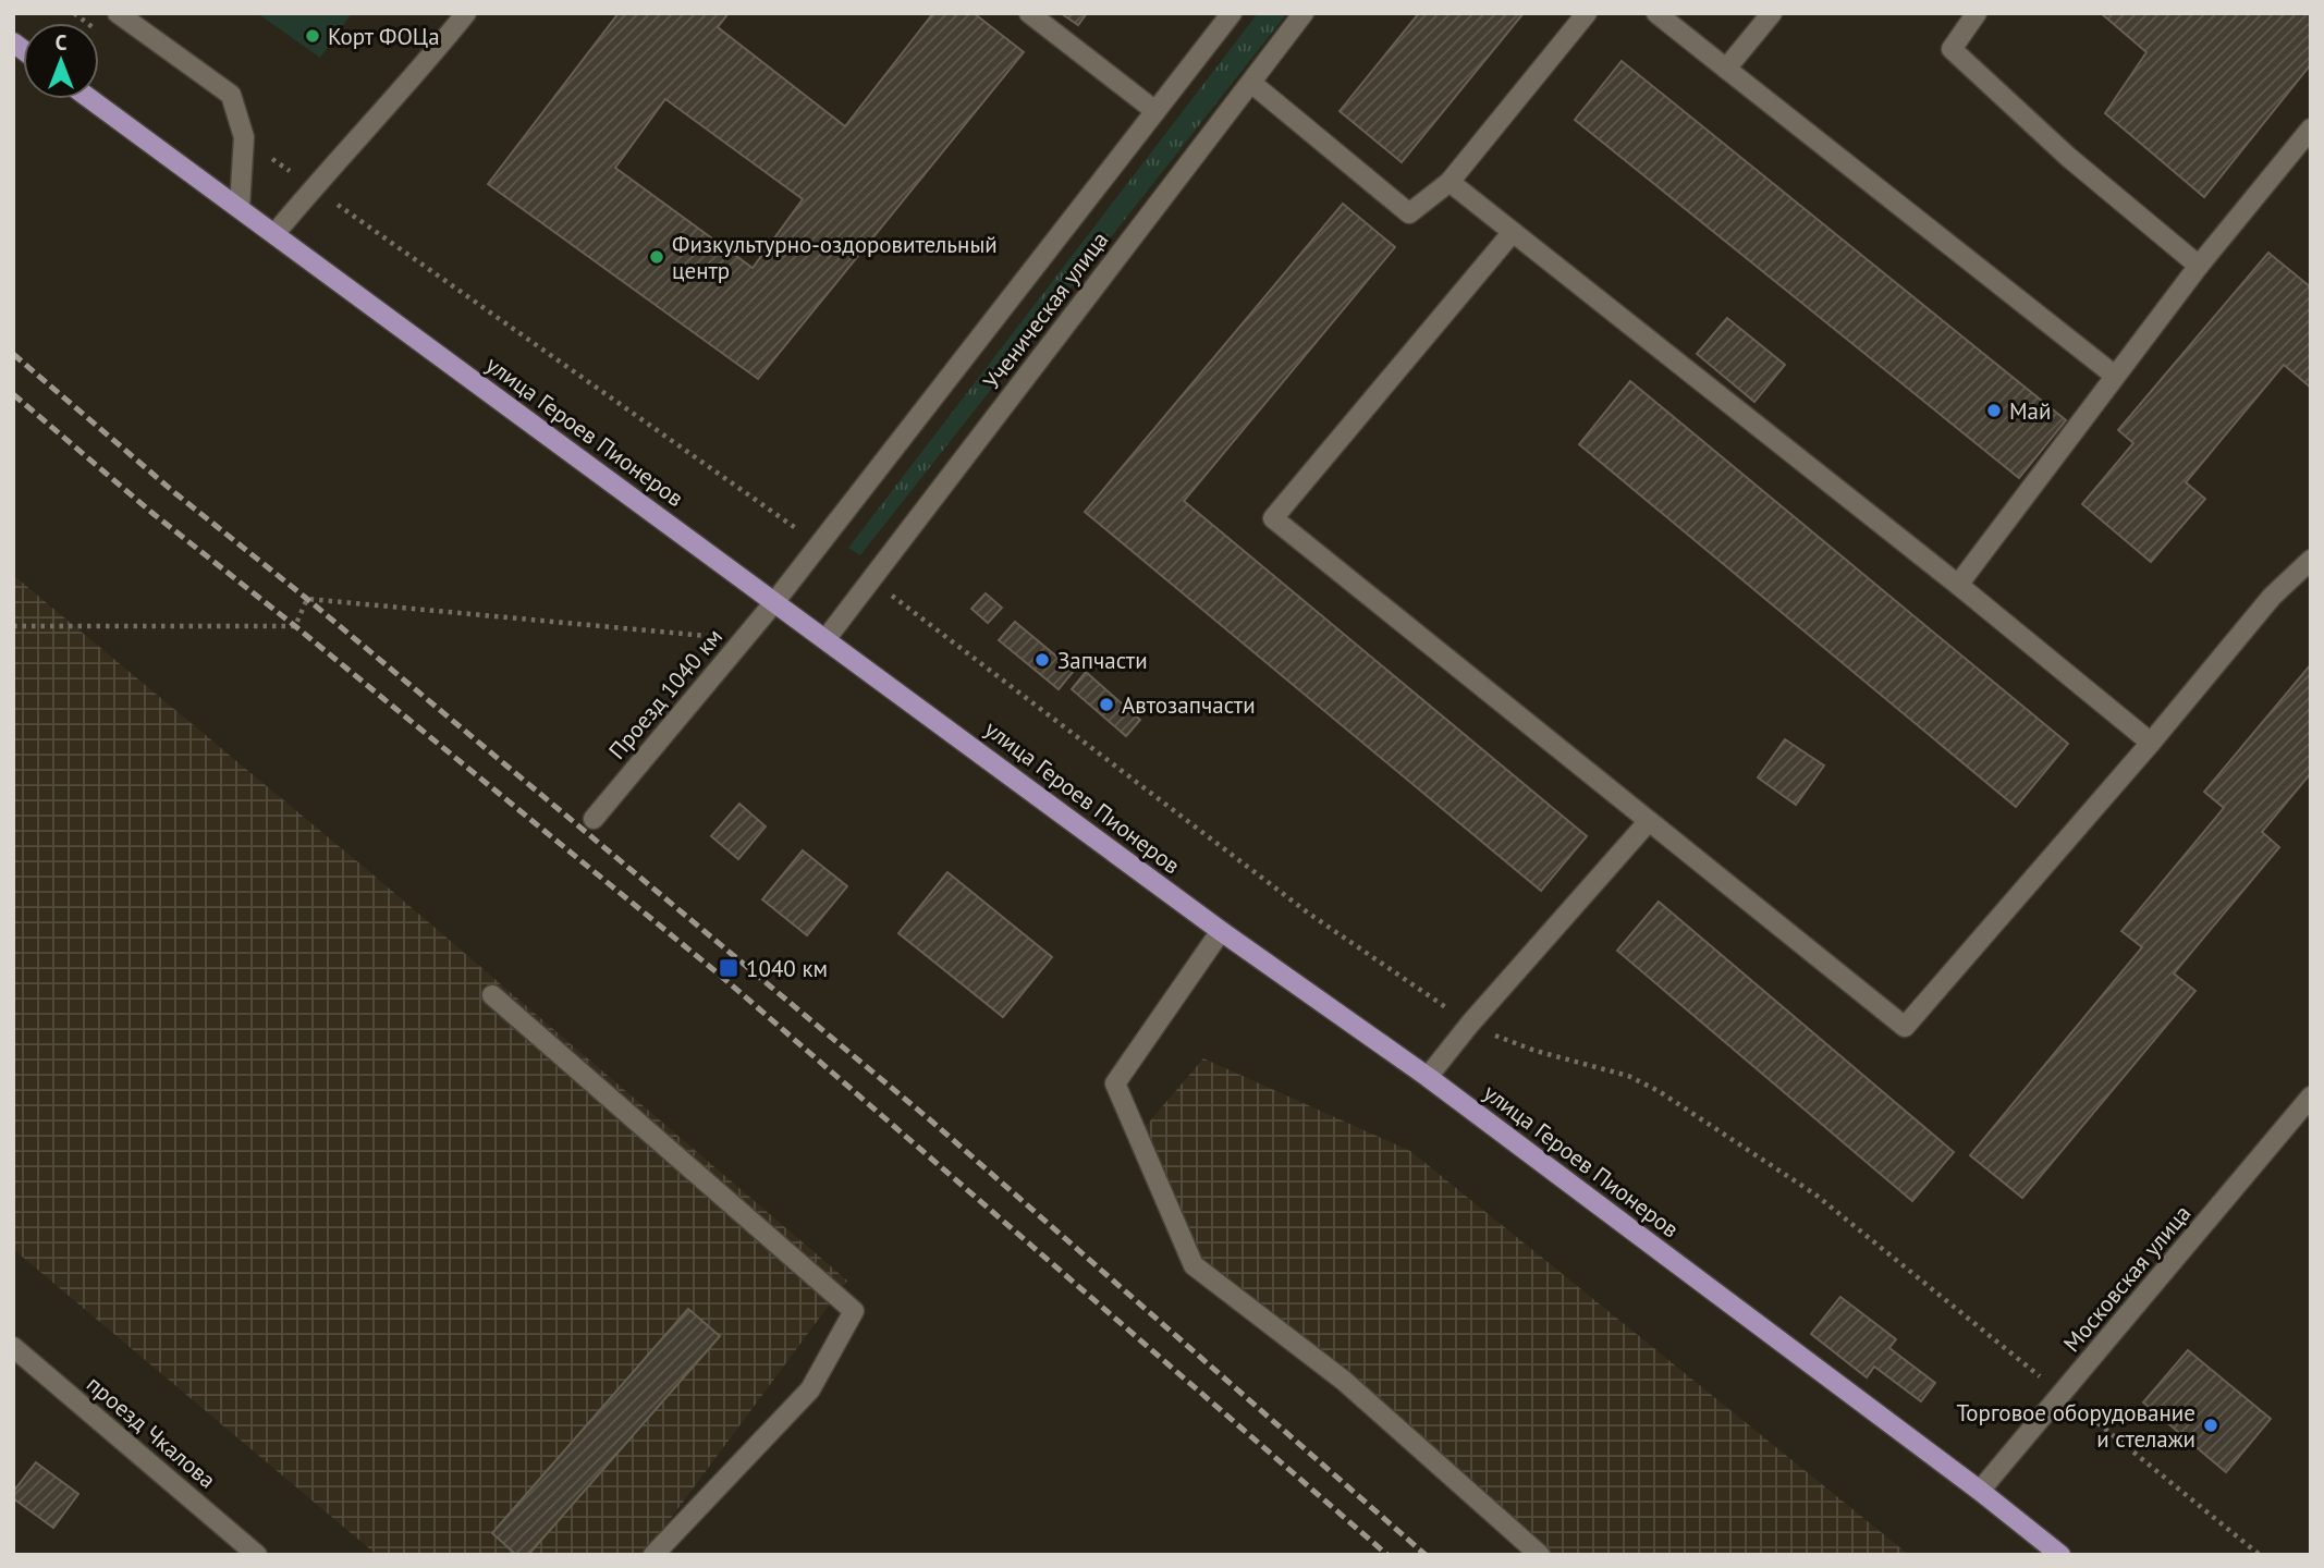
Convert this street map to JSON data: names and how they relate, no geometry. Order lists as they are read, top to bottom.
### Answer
{
  "streets": {
    "main road": ["улица Героев Пионеров"],
    "street": [
      "Ученическая улица",
      "Проезд 1040 км",
      "Московская улица",
      "проезд Чкалова"
    ]
  },
  "crossings": [
    ["Ученическая улица", "улица Героев Пионеров"],
    ["Ученическая улица", "Проезд 1040 км"],
    ["улица Героев Пионеров", "Проезд 1040 км"],
    ["улица Героев Пионеров", "Московская улица"]
  ],
  "places": {
    "other": [
      "Корт ФОЦа",
      "Физкультурно-оздоровительный центр",
      "Май",
      "Запчасти",
      "Автозапчасти",
      "Торговое оборудование и стелажи"
    ],
    "transit": ["1040 км"]
  },
  "north": "top"
}
